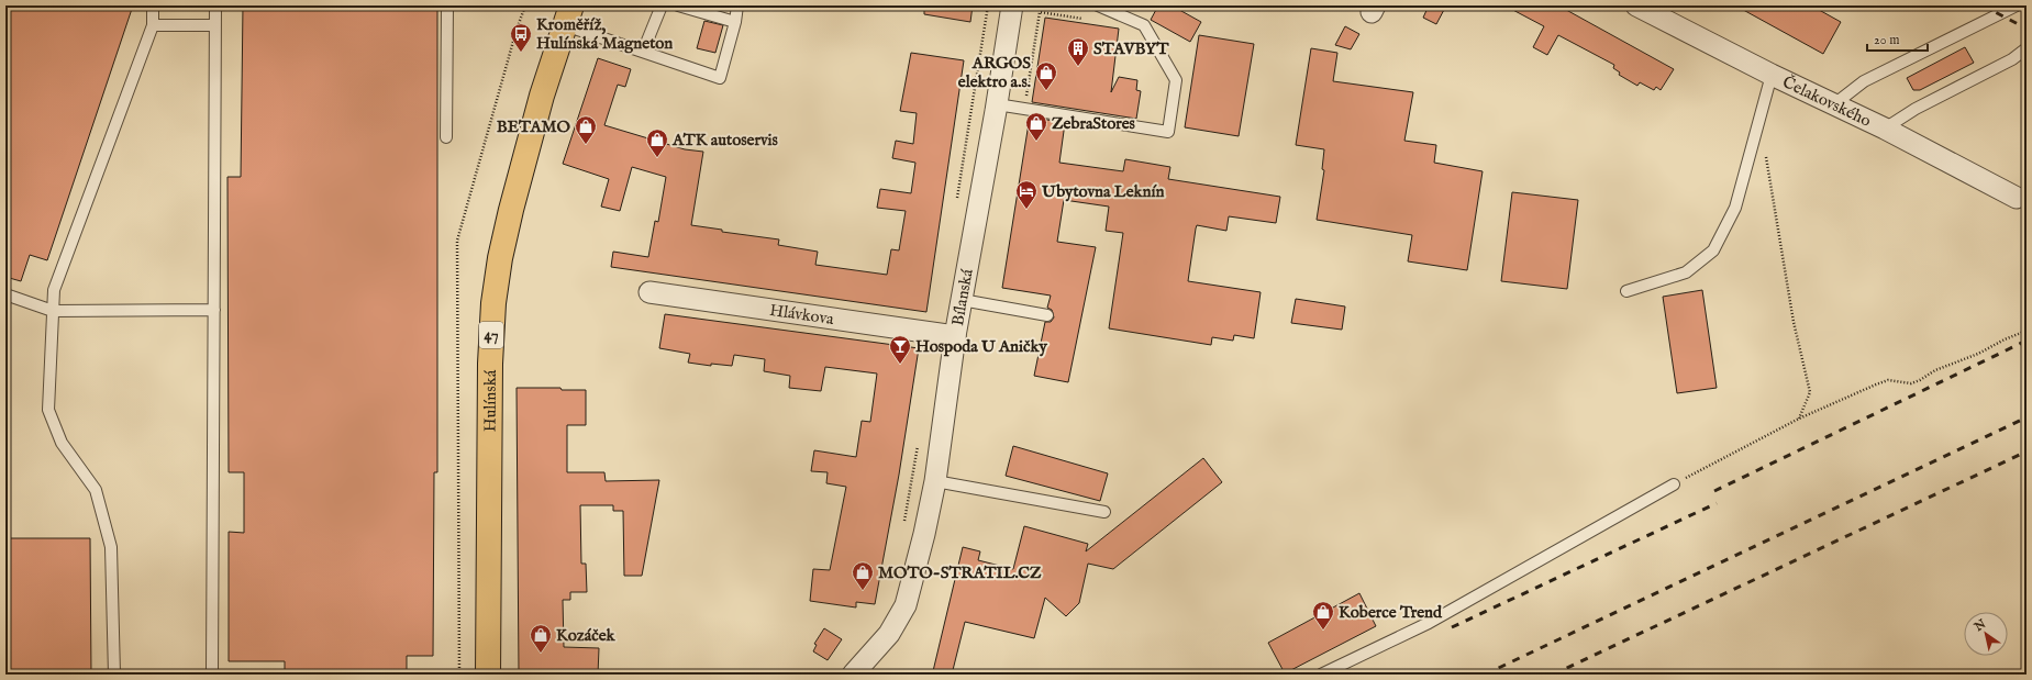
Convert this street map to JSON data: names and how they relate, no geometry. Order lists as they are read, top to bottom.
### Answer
{
  "streets": {
    "main road": ["47", "Hulínská"],
    "street": ["Čelakovského", "Bílanská", "Hlávkova"]
  },
  "crossings": [
    ["Bílanská", "Hlávkova"]
  ],
  "places": {
    "bus stop": ["Kroměříž, Hulínská Magneton"],
    "building": ["STAVBYT"],
    "shop": [
      "ARGOS elektro a.s.",
      "ZebraStores",
      "BETAMO",
      "ATK autoservis",
      "MOTO-STRATIL.CZ",
      "Koberce Trend",
      "Kozáček"
    ],
    "hotel": ["Ubytovna Leknín"],
    "bar": ["Hospoda U Aničky"]
  },
  "scale_bar": "20 m",
  "north": "top left"
}
